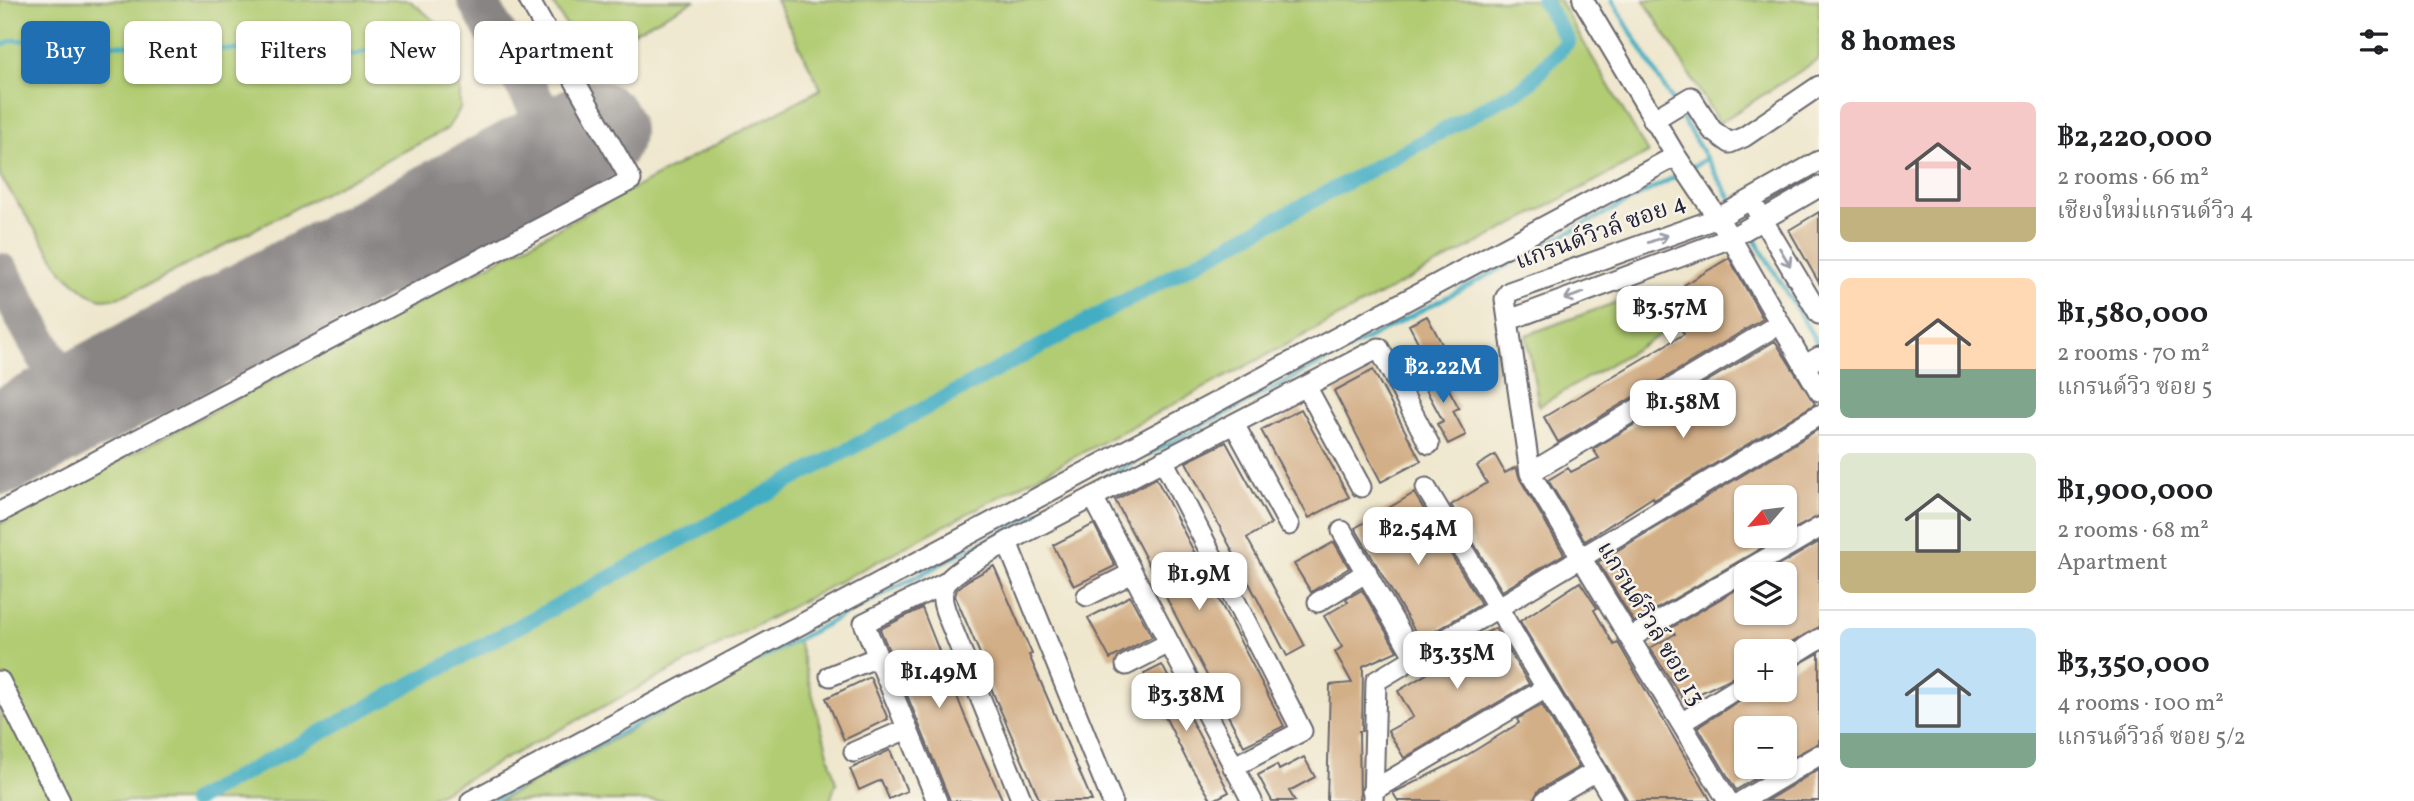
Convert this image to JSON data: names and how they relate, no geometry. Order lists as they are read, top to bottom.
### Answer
{
  "streets": {
    "street": ["แกรนด์วิวล์ ซอย 4", "แกรนด์วิวล์ ซอย 13"]
  },
  "north": "bottom left",
  "page": {
    "heading": "8 homes",
    "chip": [
      "Buy",
      "Rent",
      "Filters",
      "New",
      "Apartment"
    ],
    "list": [
      {
        "name": "฿2,220,000",
        "note": "2 rooms · 66 m² · เชียงใหม่แกรนด์วิว 4"
      },
      {
        "name": "฿1,580,000",
        "note": "2 rooms · 70 m² · แกรนด์วิว ซอย 5"
      },
      {
        "name": "฿1,900,000",
        "note": "2 rooms · 68 m² · Apartment"
      },
      {
        "name": "฿3,350,000",
        "note": "4 rooms · 100 m² · แกรนด์วิวล์ ซอย 5/2"
      }
    ],
    "price": [
      "฿3.57M",
      "฿2.22M",
      "฿1.58M",
      "฿2.54M",
      "฿1.9M",
      "฿3.35M",
      "฿1.49M",
      "฿3.38M"
    ],
    "map_buttons": ["+", "−"]
  }
}
